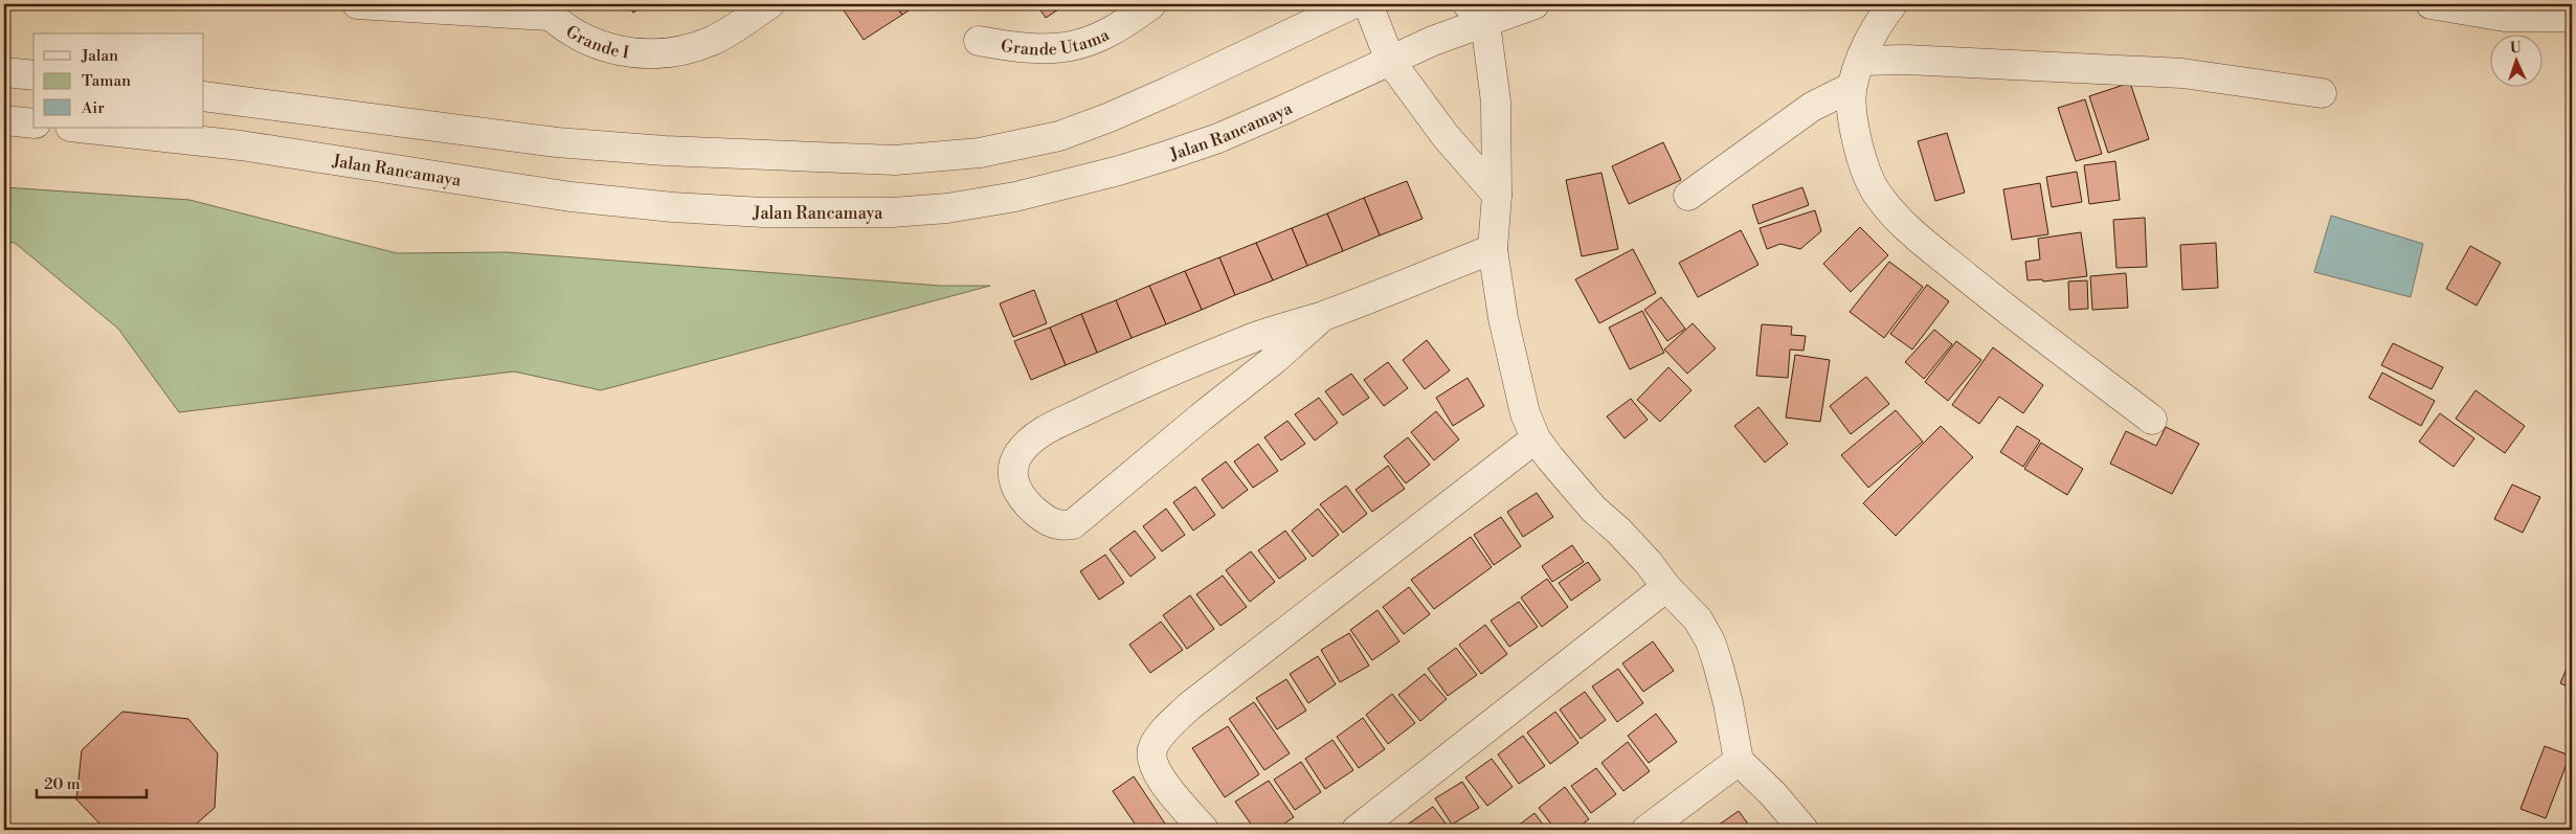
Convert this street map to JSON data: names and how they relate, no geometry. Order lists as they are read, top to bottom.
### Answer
{
  "streets": {
    "street": ["Grande Utama", "Grande I", "Jalan Rancamaya"]
  },
  "legend": ["Jalan", "Taman", "Air"],
  "scale_bar": "20 m",
  "north": "top"
}
